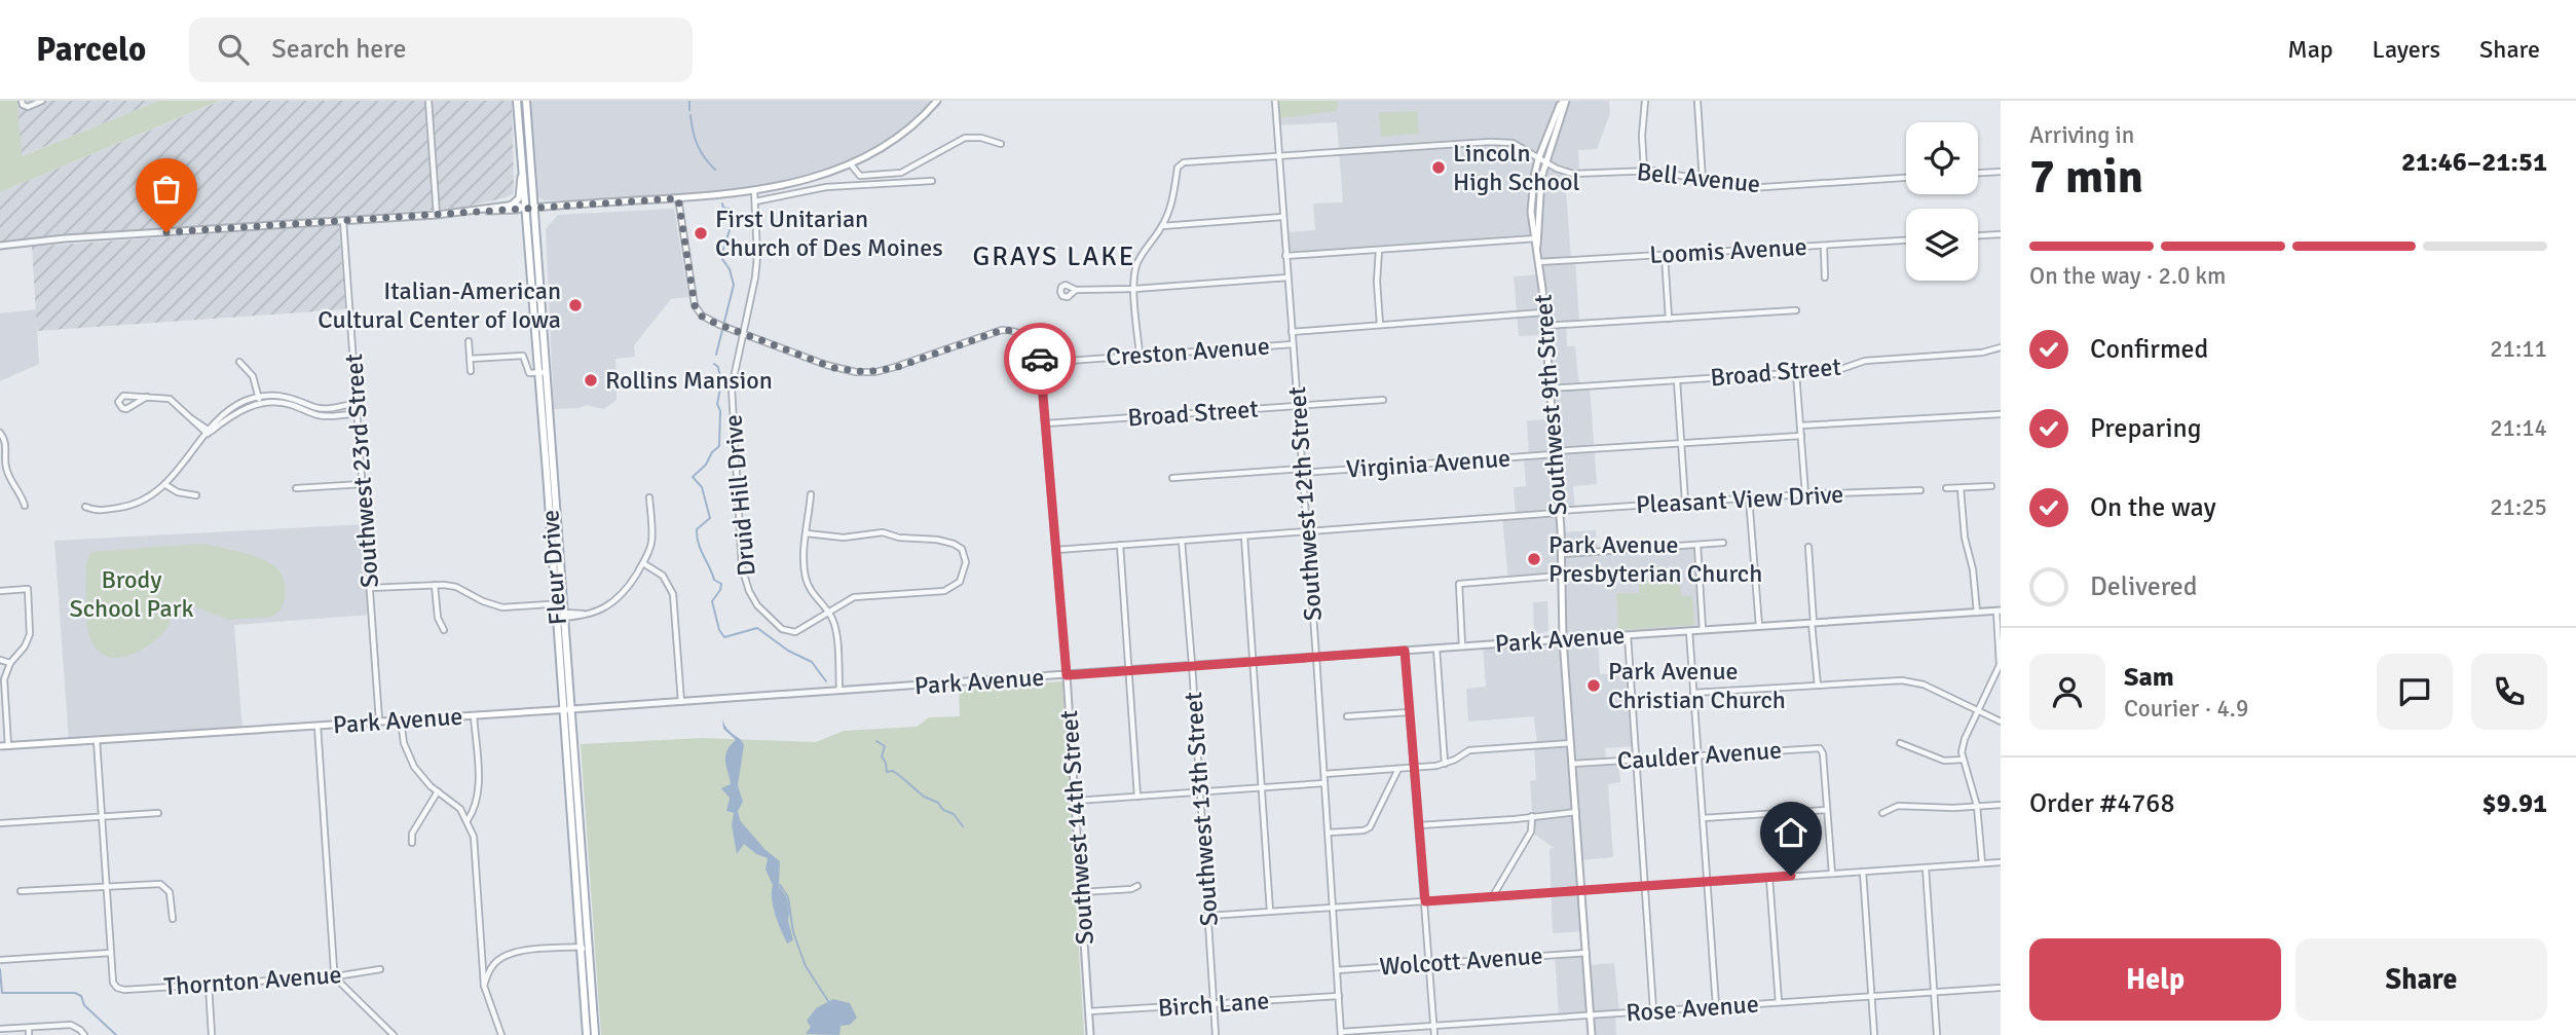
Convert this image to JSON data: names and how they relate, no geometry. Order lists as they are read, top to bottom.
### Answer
{
  "streets": {
    "main road": ["Southwest 9th Street", "Fleur Drive", "Park Avenue"],
    "street": [
      "Bell Avenue",
      "Loomis Avenue",
      "Creston Avenue",
      "Broad Street",
      "Virginia Avenue",
      "Southwest 23rd Street",
      "Druid Hill Drive",
      "Pleasant View Drive",
      "Southwest 12th Street",
      "Caulder Avenue",
      "Southwest 13th Street",
      "Southwest 14th Street",
      "Wolcott Avenue",
      "Thornton Avenue",
      "Birch Lane",
      "Rose Avenue"
    ]
  },
  "crossings": [
    ["Bell Avenue", "Southwest 9th Street"],
    ["Bell Avenue", "Southwest 12th Street"],
    ["Loomis Avenue", "Southwest 9th Street"],
    ["Creston Avenue", "Southwest 9th Street"],
    ["Creston Avenue", "Southwest 12th Street"],
    ["Creston Avenue", "Southwest 14th Street"],
    ["Broad Street", "Southwest 9th Street"],
    ["Broad Street", "Southwest 12th Street"],
    ["Broad Street", "Southwest 14th Street"],
    ["Southwest 9th Street", "Virginia Avenue"],
    ["Southwest 9th Street", "Pleasant View Drive"],
    ["Southwest 9th Street", "Park Avenue"],
    ["Southwest 9th Street", "Caulder Avenue"],
    ["Southwest 9th Street", "Wolcott Avenue"],
    ["Southwest 9th Street", "Rose Avenue"],
    ["Virginia Avenue", "Southwest 12th Street"],
    ["Southwest 23rd Street", "Park Avenue"],
    ["Pleasant View Drive", "Southwest 12th Street"],
    ["Pleasant View Drive", "Southwest 13th Street"],
    ["Pleasant View Drive", "Southwest 14th Street"],
    ["Southwest 12th Street", "Park Avenue"],
    ["Southwest 12th Street", "Wolcott Avenue"],
    ["Southwest 12th Street", "Birch Lane"],
    ["Southwest 12th Street", "Rose Avenue"],
    ["Fleur Drive", "Park Avenue"],
    ["Park Avenue", "Southwest 13th Street"],
    ["Park Avenue", "Southwest 14th Street"],
    ["Southwest 13th Street", "Birch Lane"],
    ["Southwest 14th Street", "Birch Lane"]
  ],
  "districts": ["GRAYS LAKE"],
  "parks": ["Brody School Park"],
  "places": [
    "Lincoln High School",
    "First Unitarian Church of Des Moines",
    "Italian-American Cultural Center of Iowa",
    "Rollins Mansion",
    "Park Avenue Presbyterian Church",
    "Park Avenue Christian Church"
  ],
  "page": {
    "header": "Parcelo",
    "search": "Search here",
    "nav": ["Map", "Layers", "Share"],
    "heading": ["7 min", "Arriving in", "21:46–21:51"],
    "panel": [
      "Sam",
      "Courier · 4.9",
      "Order #4768",
      "$9.91"
    ],
    "bar": "On the way · 2.0 km",
    "list": [
      ["Confirmed", "21:11"],
      ["Preparing", "21:14"],
      ["On the way", "21:25"],
      "Delivered"
    ],
    "buttons": ["Help", "Share"]
  }
}
